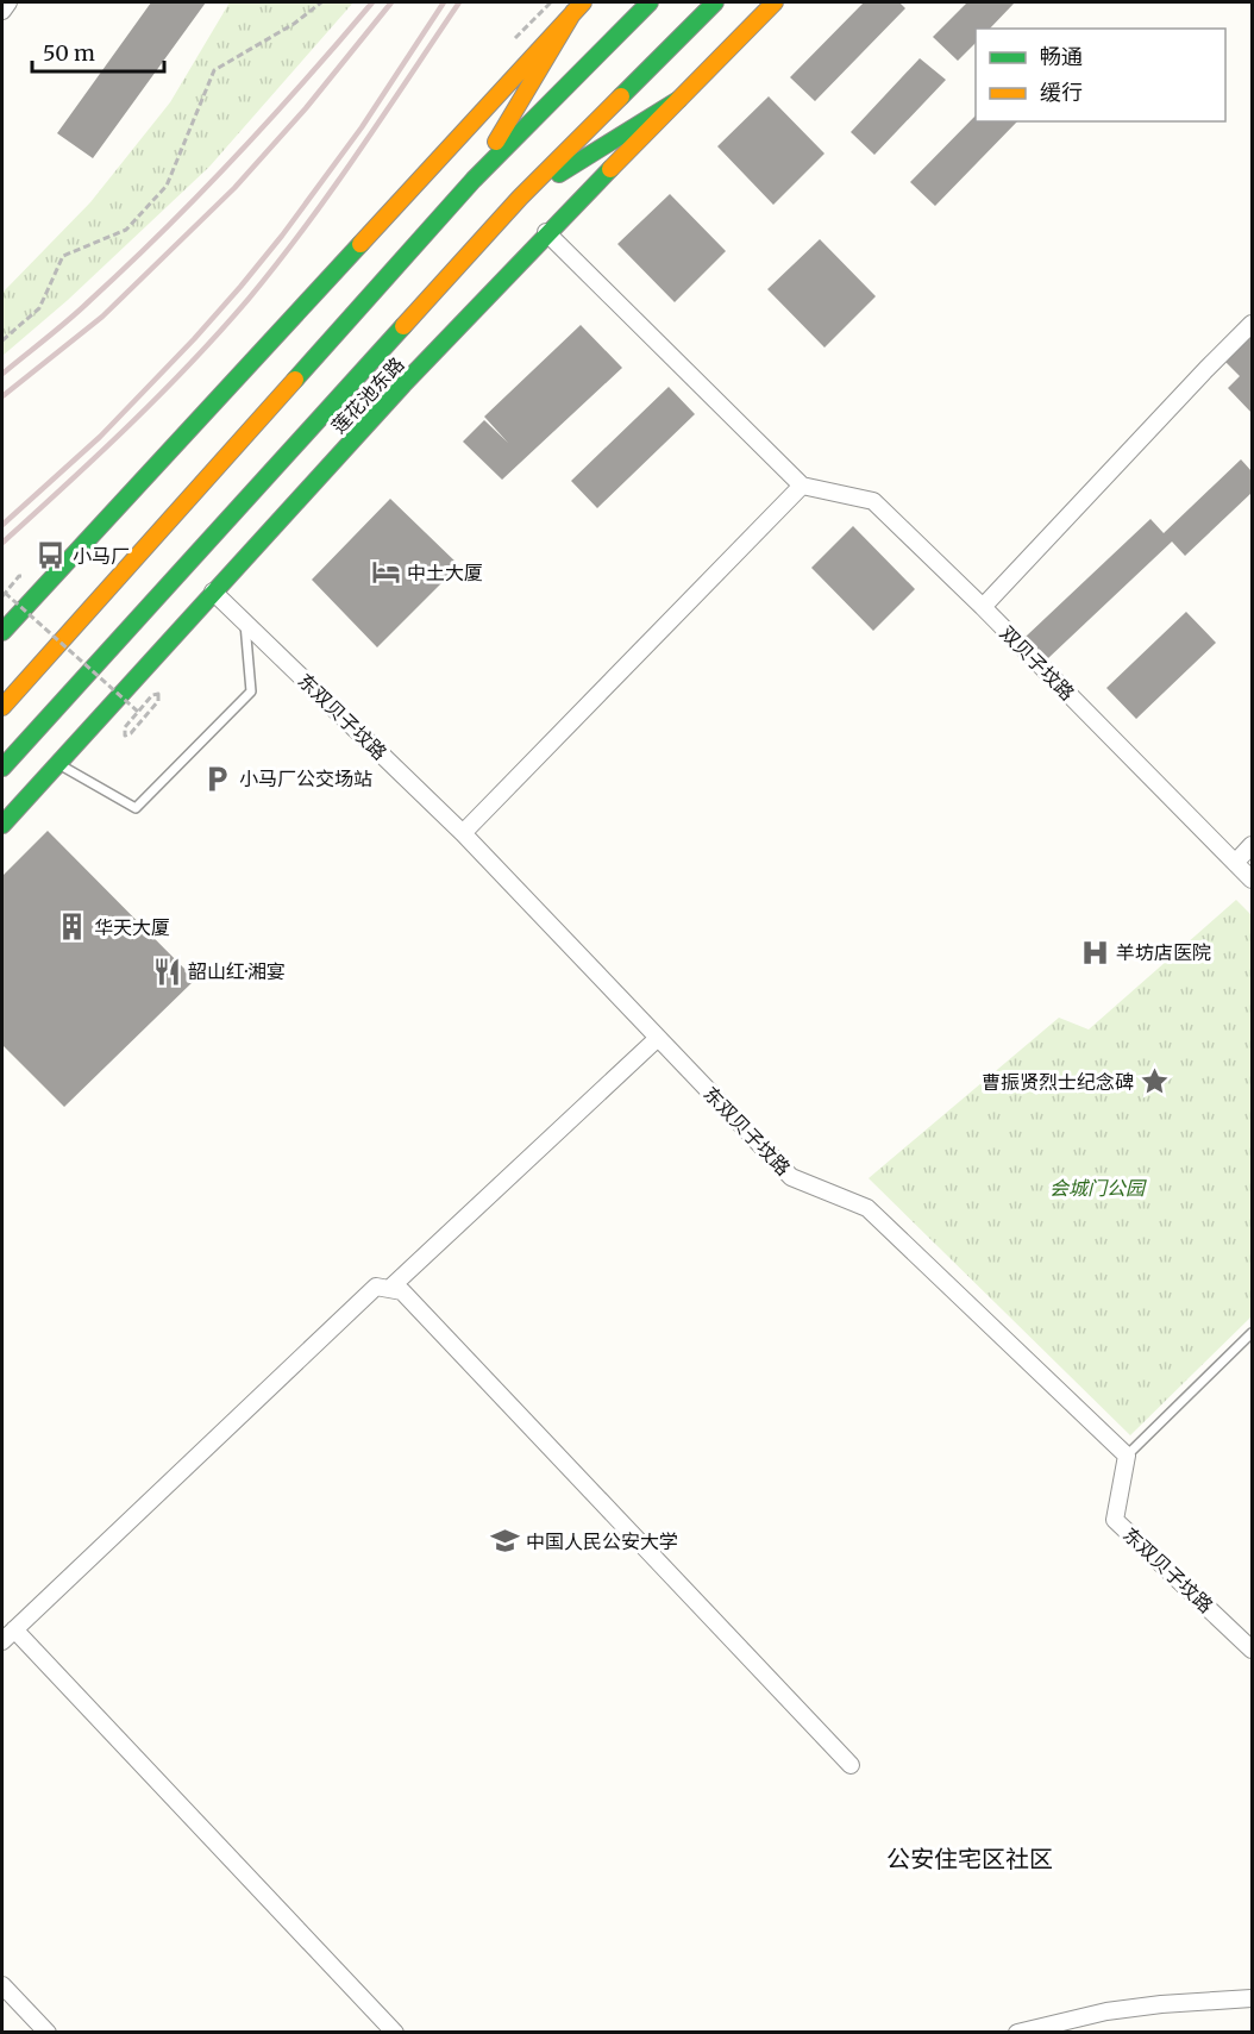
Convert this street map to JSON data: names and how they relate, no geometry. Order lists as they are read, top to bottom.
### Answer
{
  "streets": {
    "main road": ["莲花池东路"],
    "street": ["双贝子坟路", "东双贝子坟路"]
  },
  "crossings": [
    ["莲花池东路", "东双贝子坟路"]
  ],
  "districts": ["公安住宅区社区"],
  "parks": ["会城门公园"],
  "places": {
    "bus stop": ["小马厂"],
    "hotel": ["中土大厦"],
    "parking": ["小马厂公交场站"],
    "building": ["华天大厦"],
    "hospital": ["羊坊店医院"],
    "restaurant": ["韶山红·湘宴"],
    "place": ["曹振贤烈士纪念碑"],
    "school or university": ["中国人民公安大学"]
  },
  "legend": ["畅通", "缓行"],
  "scale_bar": "50 m"
}
